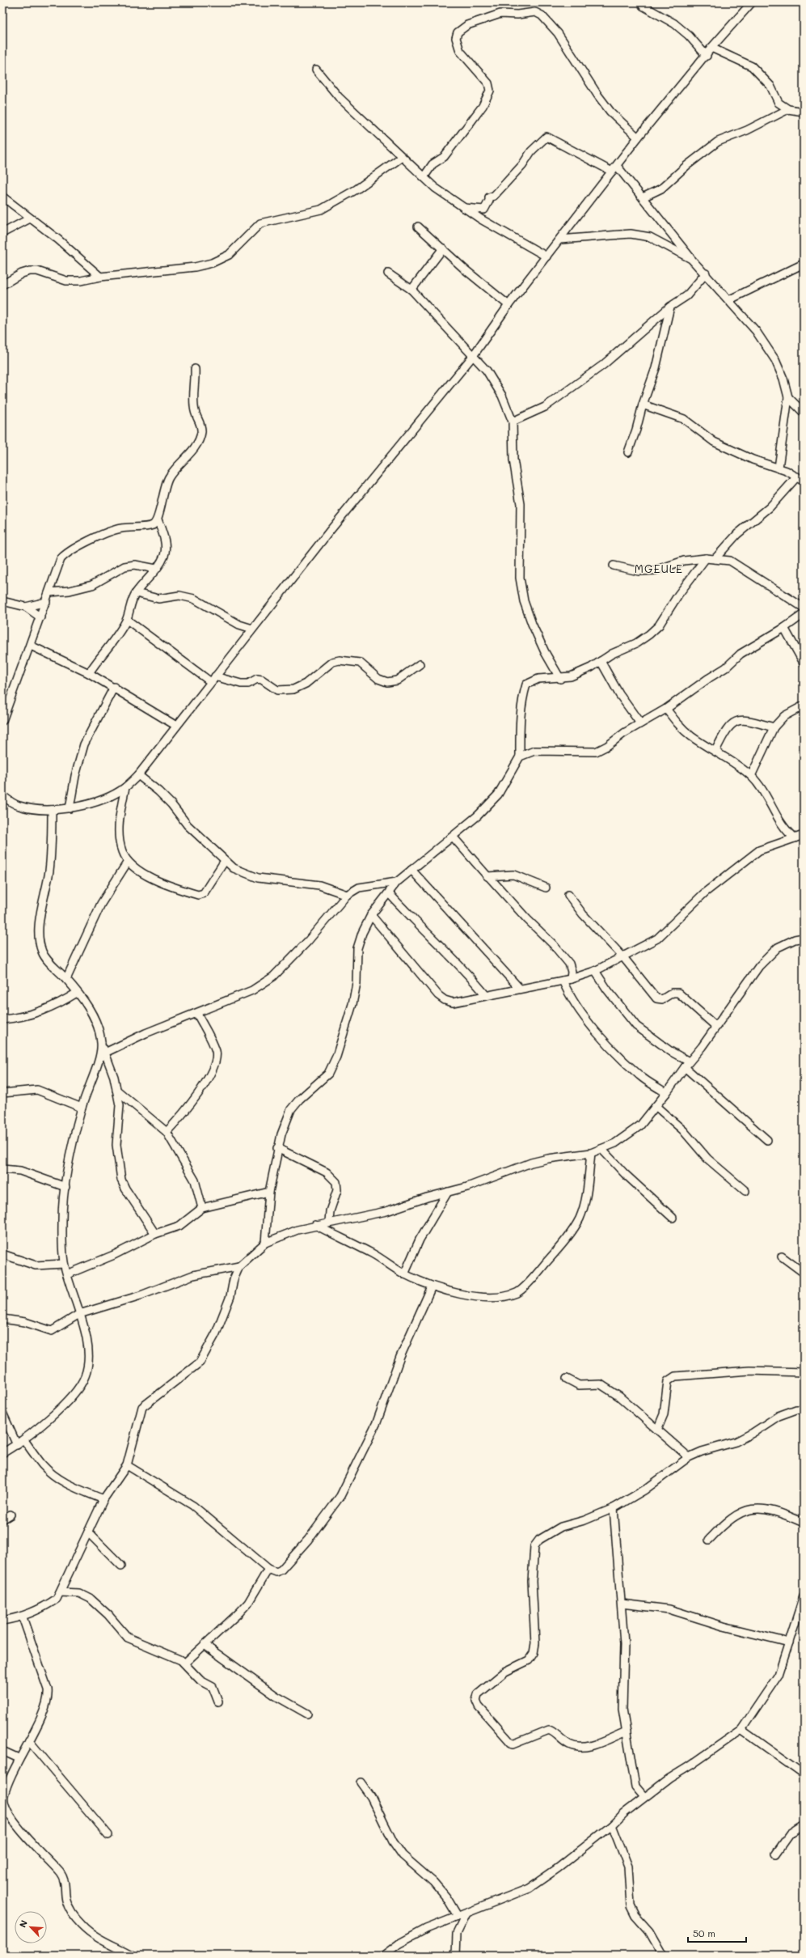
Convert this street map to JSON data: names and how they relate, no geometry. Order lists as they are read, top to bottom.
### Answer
{
  "districts": ["MGEULE"],
  "scale_bar": "50 m",
  "north": "top left"
}
